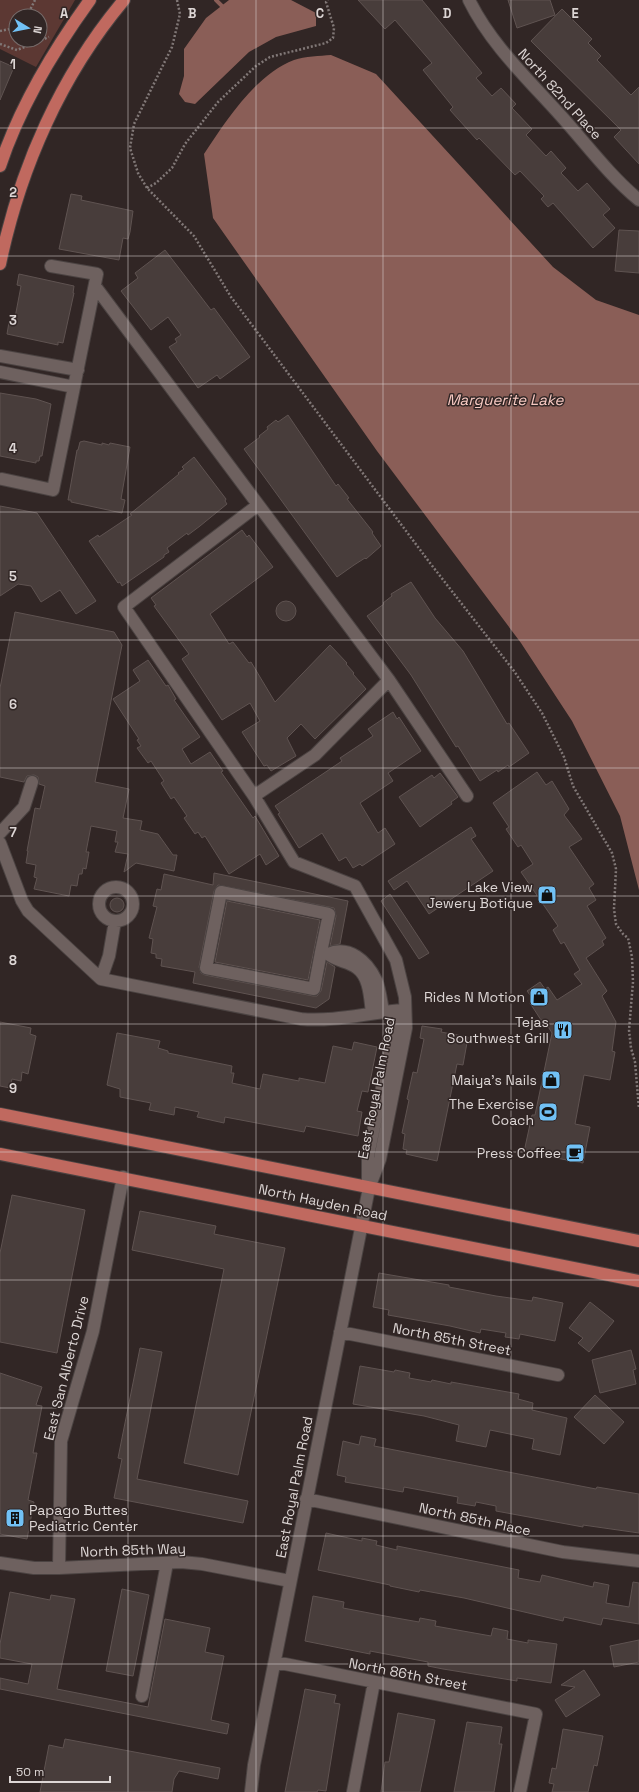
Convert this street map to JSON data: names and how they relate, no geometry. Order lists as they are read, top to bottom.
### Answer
{
  "streets": {
    "main road": ["North Hayden Road"],
    "street": [
      "North 82nd Place",
      "East Royal Palm Road",
      "North 85th Street",
      "East San Alberto Drive",
      "North 85th Place",
      "North 85th Way",
      "North 86th Street"
    ]
  },
  "crossings": [
    ["East Royal Palm Road", "North Hayden Road"],
    ["East Royal Palm Road", "North 85th Street"],
    ["East Royal Palm Road", "North 85th Place"],
    ["East Royal Palm Road", "North 85th Way"],
    ["East Royal Palm Road", "North 86th Street"],
    ["North Hayden Road", "East San Alberto Drive"],
    ["East San Alberto Drive", "North 85th Way"]
  ],
  "water": ["Marguerite Lake"],
  "places": {
    "shop": ["Lake View Jewery Botique", "Rides N Motion", "Maiya's Nails"],
    "restaurant": ["Tejas Southwest Grill"],
    "sports": ["The Exercise Coach"],
    "cafe": ["Press Coffee"],
    "building": ["Papago Buttes Pediatric Center"]
  },
  "scale_bar": "50 m",
  "north": "right",
  "grid": {
    "columns": [
      "A",
      "B",
      "C",
      "D",
      "E"
    ],
    "rows": [
      "1",
      "2",
      "3",
      "4",
      "5",
      "6",
      "7",
      "8",
      "9"
    ]
  }
}
